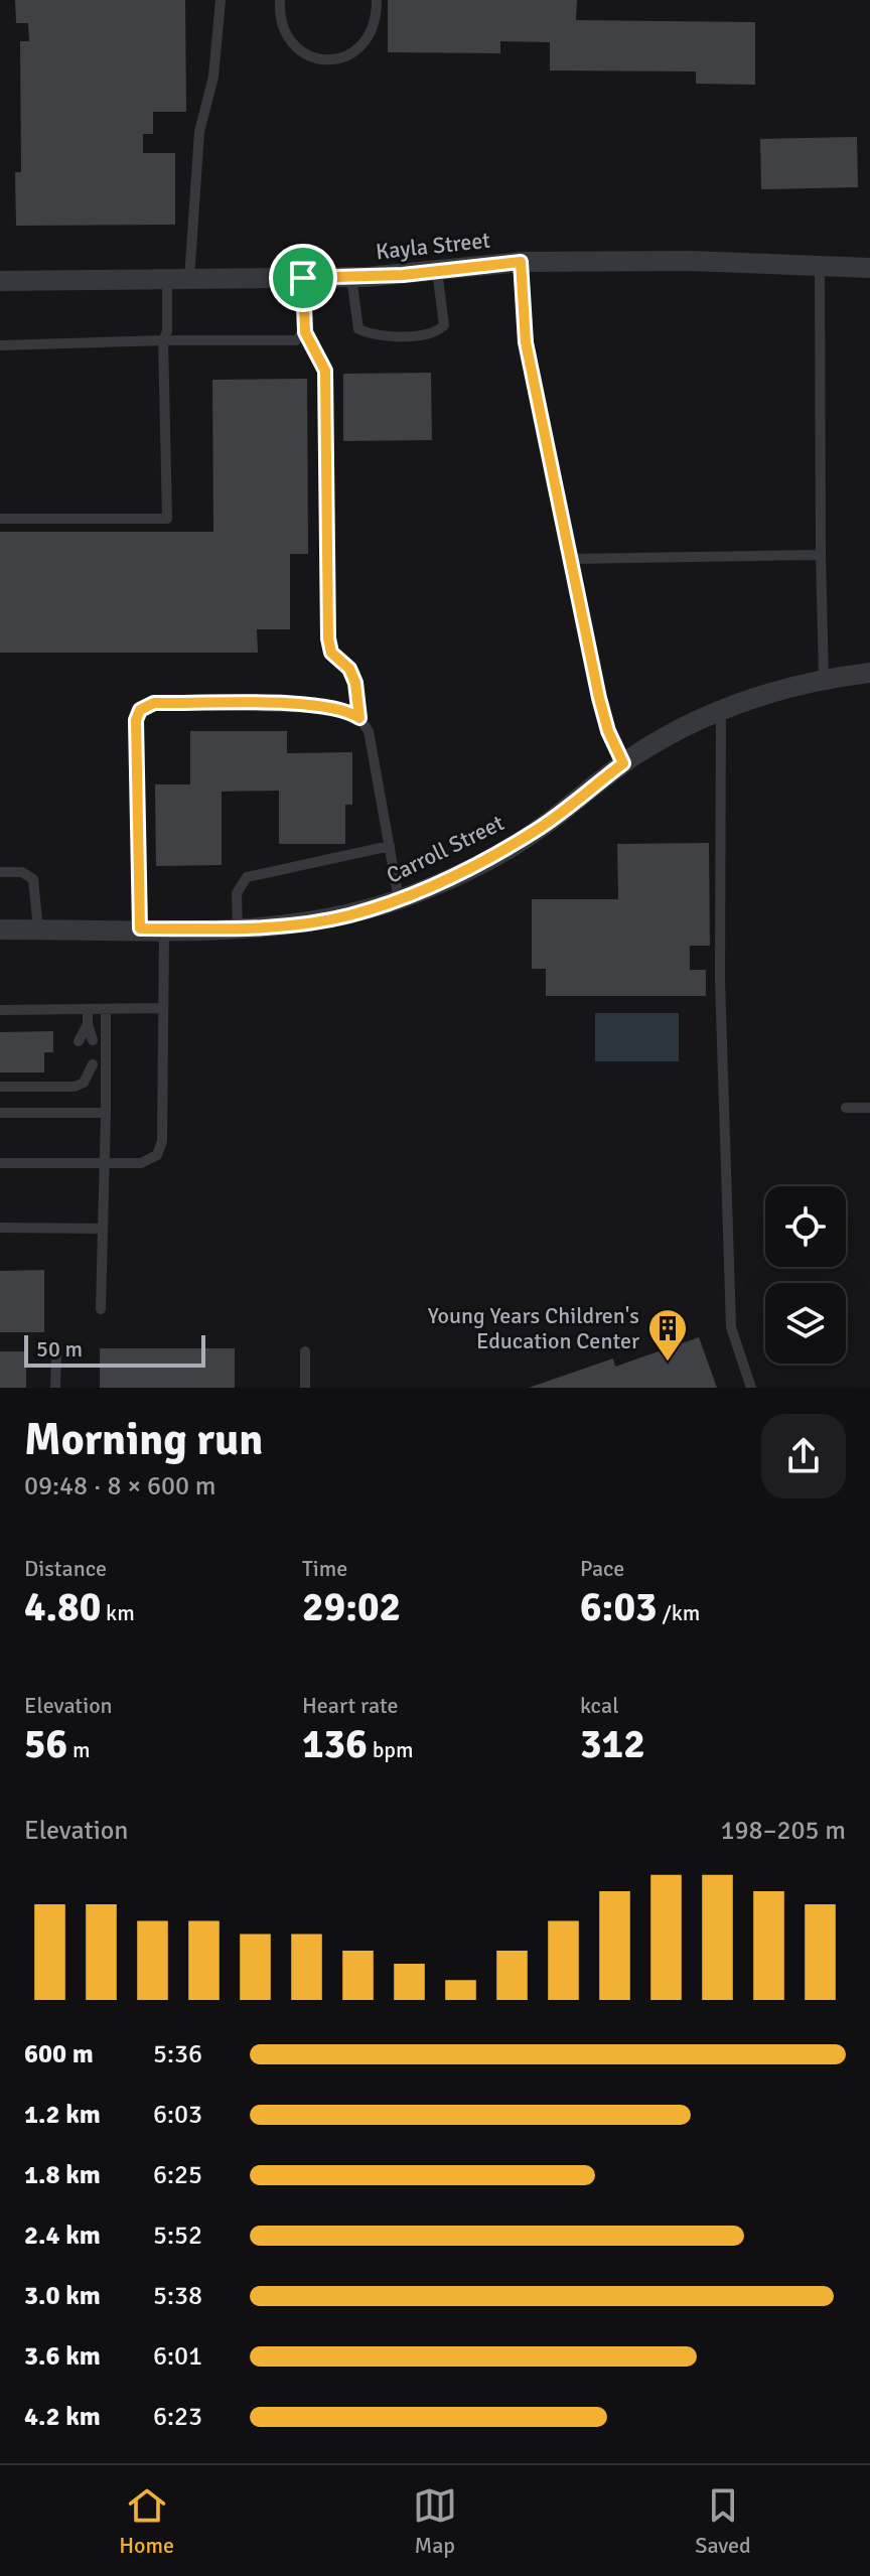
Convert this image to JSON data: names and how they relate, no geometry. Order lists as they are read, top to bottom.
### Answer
{
  "streets": {
    "street": ["Kayla Street", "Carroll Street"]
  },
  "places": {
    "building": ["Young Years Children's Education Center"]
  },
  "scale_bar": "50 m",
  "page": {
    "scale": "50 m",
    "heading": ["Morning run", "09:48 · 8 × 600 m"],
    "stats": [
      ["Distance", "4.80 km"],
      ["Time", "29:02"],
      ["Pace", "6:03 /km"],
      ["Elevation", "56 m"],
      ["Heart rate", "136 bpm"],
      ["kcal", "312"]
    ],
    "chart": ["Elevation", "198–205 m"],
    "list": [
      {
        "name": "600 m",
        "note": "5:36"
      },
      {
        "name": "1.2 km",
        "note": "6:03"
      },
      {
        "name": "1.8 km",
        "note": "6:25"
      },
      {
        "name": "2.4 km",
        "note": "5:52"
      },
      {
        "name": "3.0 km",
        "note": "5:38"
      },
      {
        "name": "3.6 km",
        "note": "6:01"
      },
      {
        "name": "4.2 km",
        "note": "6:23"
      }
    ],
    "tabs": ["Home", "Map", "Saved"]
  }
}
